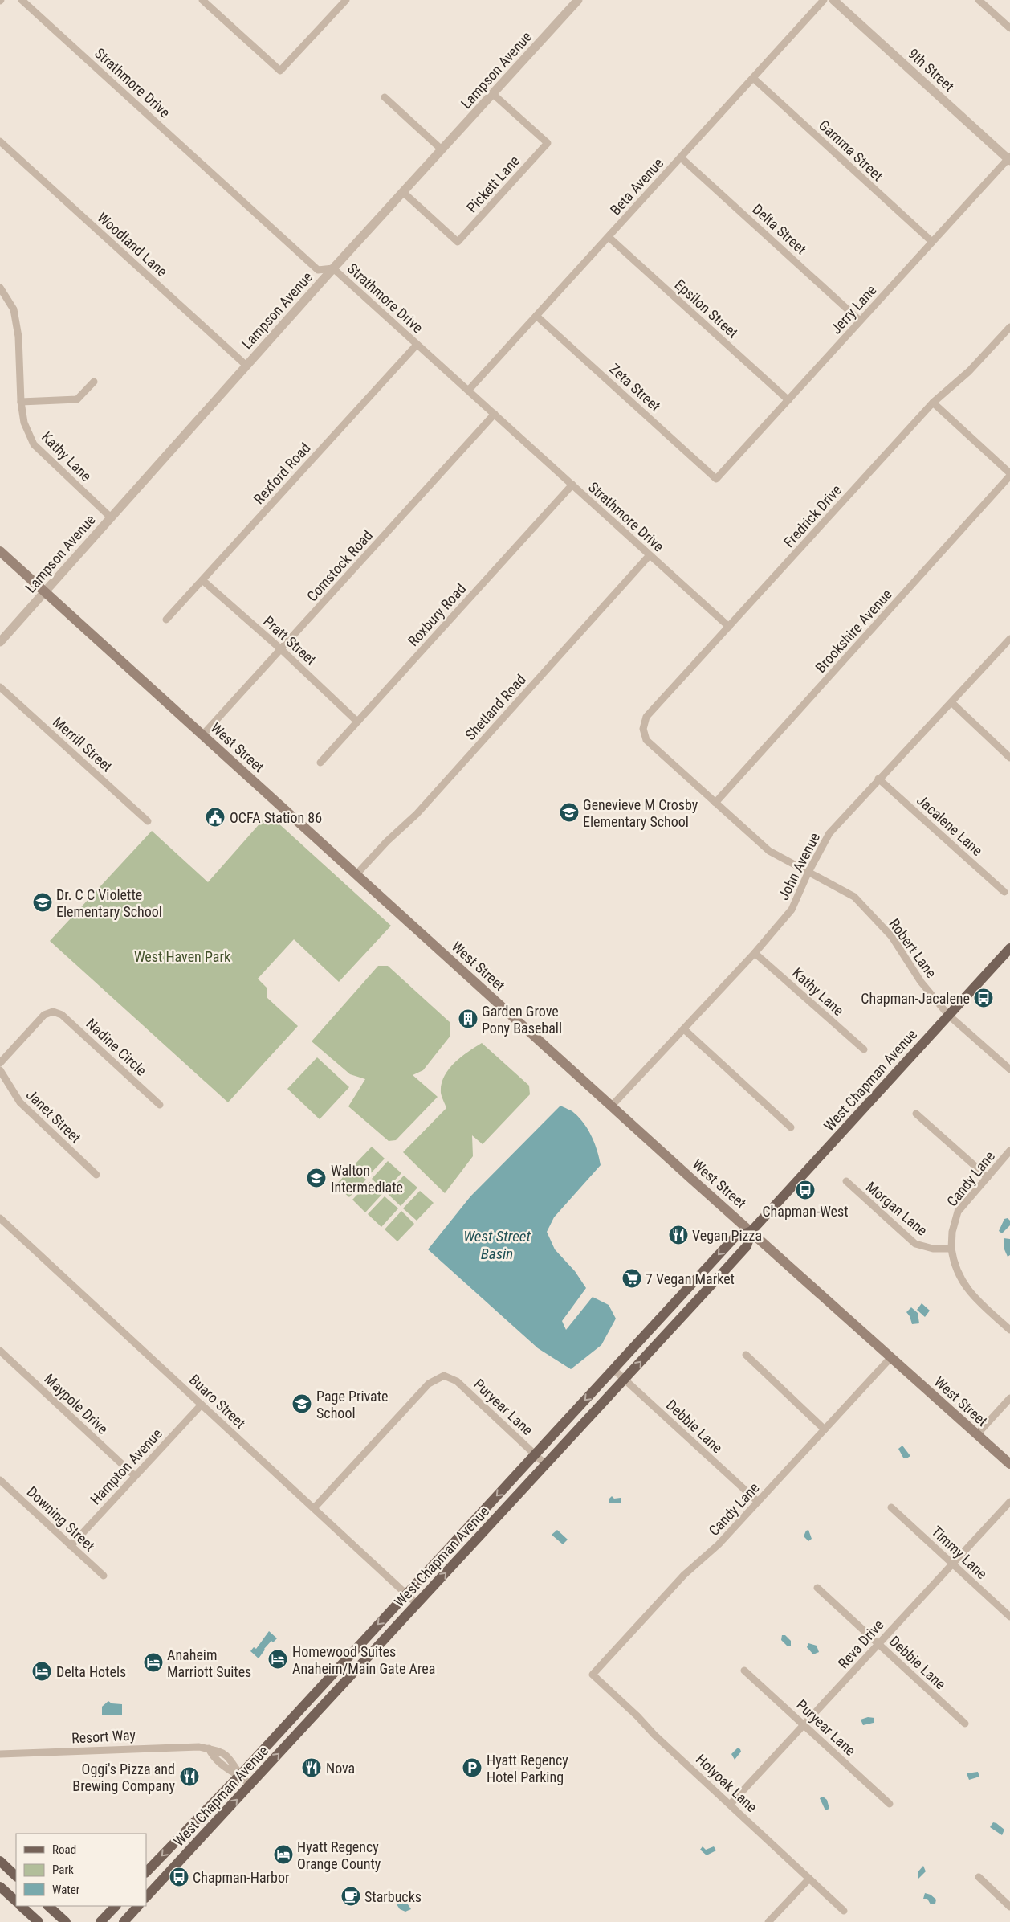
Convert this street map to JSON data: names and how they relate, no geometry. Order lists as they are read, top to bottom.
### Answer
{
  "streets": {
    "main road": ["West Street", "West Chapman Avenue"],
    "street": [
      "Lampson Avenue",
      "9th Street",
      "Strathmore Drive",
      "Gamma Street",
      "Pickett Lane",
      "Beta Avenue",
      "Delta Street",
      "Woodland Lane",
      "Epsilon Street",
      "Jerry Lane",
      "Zeta Street",
      "Kathy Lane",
      "Rexford Road",
      "Fredrick Drive",
      "Comstock Road",
      "Roxbury Road",
      "Brookshire Avenue",
      "Pratt Street",
      "Shetland Road",
      "Merrill Street",
      "Jacalene Lane",
      "John Avenue",
      "Robert Lane",
      "Nadine Circle",
      "Janet Street",
      "Candy Lane",
      "Morgan Lane",
      "Buaro Street",
      "Maypole Drive",
      "Puryear Lane",
      "Debbie Lane",
      "Hampton Avenue",
      "Downing Street",
      "Timmy Lane",
      "Reva Drive",
      "Resort Way",
      "Holyoak Lane"
    ]
  },
  "crossings": [
    ["Lampson Avenue", "Strathmore Drive"],
    ["Lampson Avenue", "Pickett Lane"],
    ["Lampson Avenue", "Woodland Lane"],
    ["Lampson Avenue", "Kathy Lane"],
    ["Lampson Avenue", "West Street"],
    ["9th Street", "Jerry Lane"],
    ["Strathmore Drive", "Beta Avenue"],
    ["Strathmore Drive", "Rexford Road"],
    ["Strathmore Drive", "Fredrick Drive"],
    ["Strathmore Drive", "Comstock Road"],
    ["Strathmore Drive", "Roxbury Road"],
    ["Strathmore Drive", "Shetland Road"],
    ["Gamma Street", "Beta Avenue"],
    ["Gamma Street", "Jerry Lane"],
    ["Beta Avenue", "Delta Street"],
    ["Beta Avenue", "Epsilon Street"],
    ["Beta Avenue", "Zeta Street"],
    ["Delta Street", "Jerry Lane"],
    ["Epsilon Street", "Jerry Lane"],
    ["Jerry Lane", "Zeta Street"],
    ["Kathy Lane", "John Avenue"],
    ["Rexford Road", "Pratt Street"],
    ["Fredrick Drive", "Robert Lane"],
    ["Comstock Road", "Pratt Street"],
    ["Comstock Road", "West Street"],
    ["Roxbury Road", "Pratt Street"],
    ["Brookshire Avenue", "Robert Lane"],
    ["Shetland Road", "West Street"],
    ["West Street", "John Avenue"],
    ["West Street", "West Chapman Avenue"],
    ["West Street", "Candy Lane"],
    ["Jacalene Lane", "John Avenue"],
    ["John Avenue", "Robert Lane"],
    ["Robert Lane", "West Chapman Avenue"],
    ["West Chapman Avenue", "Buaro Street"],
    ["West Chapman Avenue", "Puryear Lane"],
    ["West Chapman Avenue", "Debbie Lane"],
    ["West Chapman Avenue", "Resort Way"],
    ["Candy Lane", "Morgan Lane"],
    ["Candy Lane", "Debbie Lane"],
    ["Candy Lane", "Holyoak Lane"],
    ["Buaro Street", "Puryear Lane"],
    ["Buaro Street", "Hampton Avenue"],
    ["Maypole Drive", "Hampton Avenue"],
    ["Puryear Lane", "Reva Drive"],
    ["Debbie Lane", "Reva Drive"],
    ["Hampton Avenue", "Downing Street"],
    ["Timmy Lane", "Reva Drive"],
    ["Reva Drive", "Holyoak Lane"]
  ],
  "water": ["West Street Basin"],
  "parks": ["West Haven Park"],
  "places": {
    "school or university": [
      "Genevieve M Crosby Elementary School",
      "Dr. C C Violette Elementary School",
      "Walton Intermediate",
      "Page Private School"
    ],
    "public building": ["OCFA Station 86"],
    "bus stop": ["Chapman-Jacalene", "Chapman-West", "Chapman-Harbor"],
    "building": ["Garden Grove Pony Baseball"],
    "restaurant": ["Vegan Pizza", "Nova", "Oggi's Pizza and Brewing Company"],
    "supermarket": ["7 Vegan Market"],
    "hotel": [
      "Homewood Suites Anaheim/Main Gate Area",
      "Anaheim Marriott Suites",
      "Delta Hotels",
      "Hyatt Regency Orange County"
    ],
    "parking": ["Hyatt Regency Hotel Parking"],
    "cafe": ["Starbucks"]
  },
  "legend": ["Road", "Park", "Water"]
}
